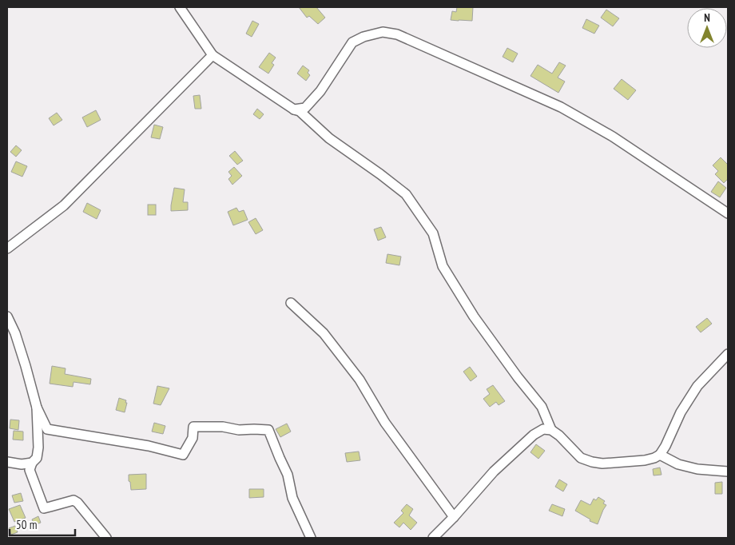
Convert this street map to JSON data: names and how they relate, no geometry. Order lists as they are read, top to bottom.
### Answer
{
  "scale_bar": "50 m",
  "north": "top"
}
